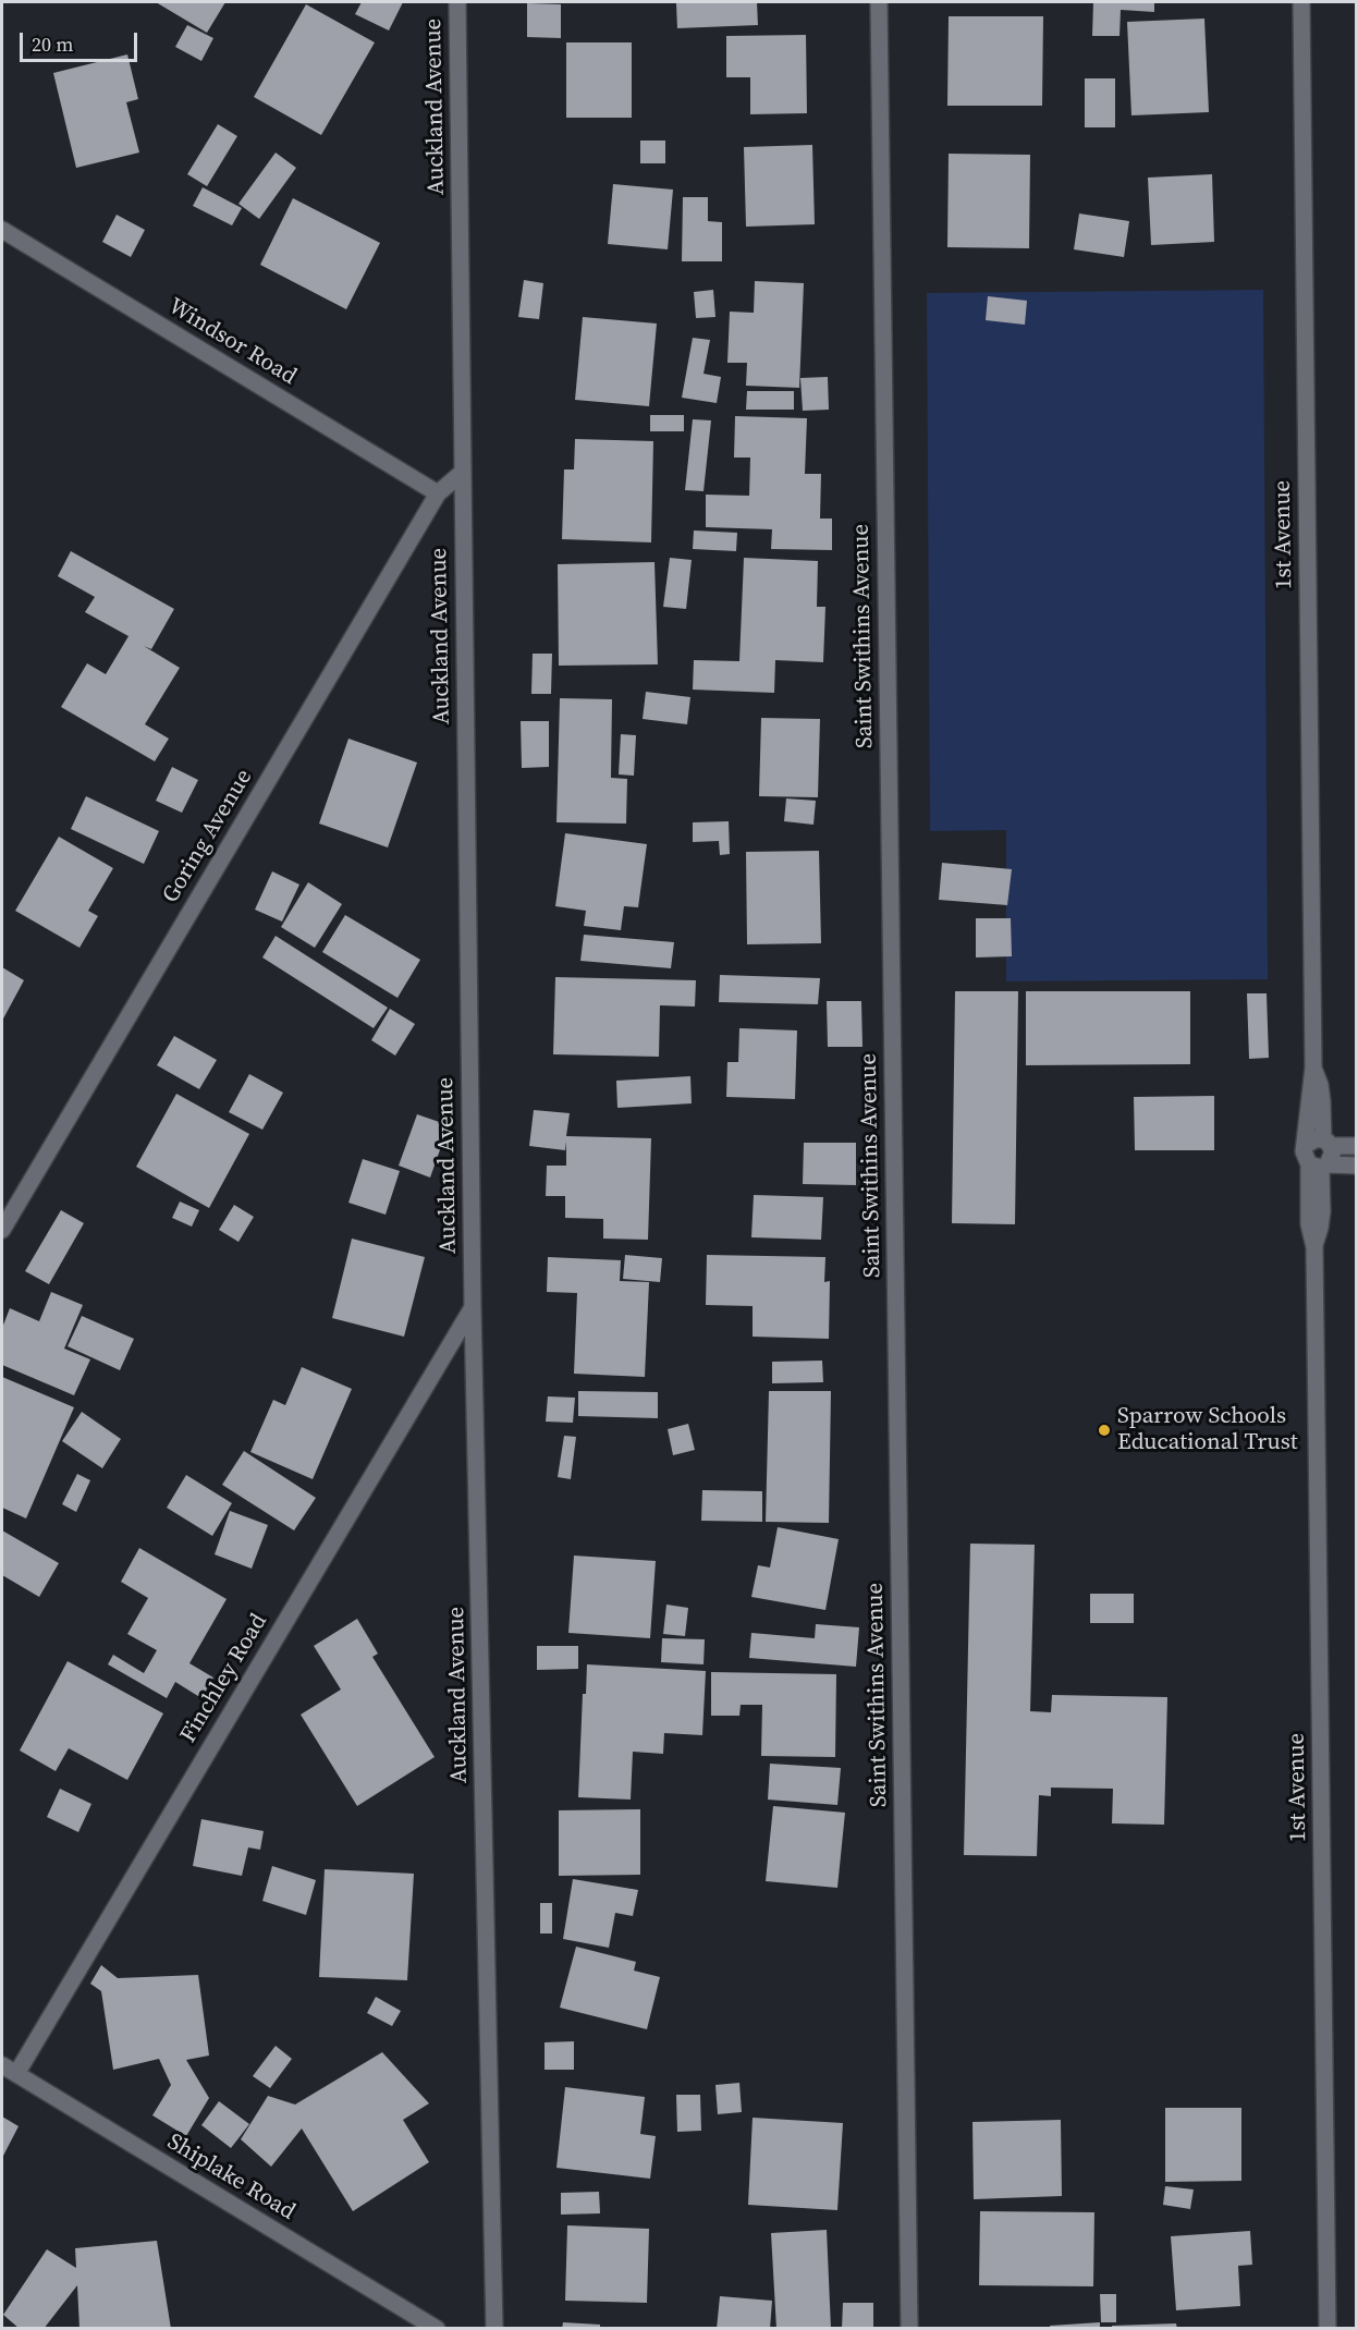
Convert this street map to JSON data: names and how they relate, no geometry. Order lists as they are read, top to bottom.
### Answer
{
  "streets": {
    "street": [
      "Auckland Avenue",
      "Windsor Road",
      "1st Avenue",
      "Saint Swithins Avenue",
      "Goring Avenue",
      "Finchley Road",
      "Shiplake Road"
    ]
  },
  "crossings": [
    ["Auckland Avenue", "Goring Avenue"],
    ["Auckland Avenue", "Finchley Road"],
    ["Windsor Road", "Goring Avenue"],
    ["Finchley Road", "Shiplake Road"]
  ],
  "places": ["Sparrow Schools Educational Trust"],
  "scale_bar": "20 m"
}
